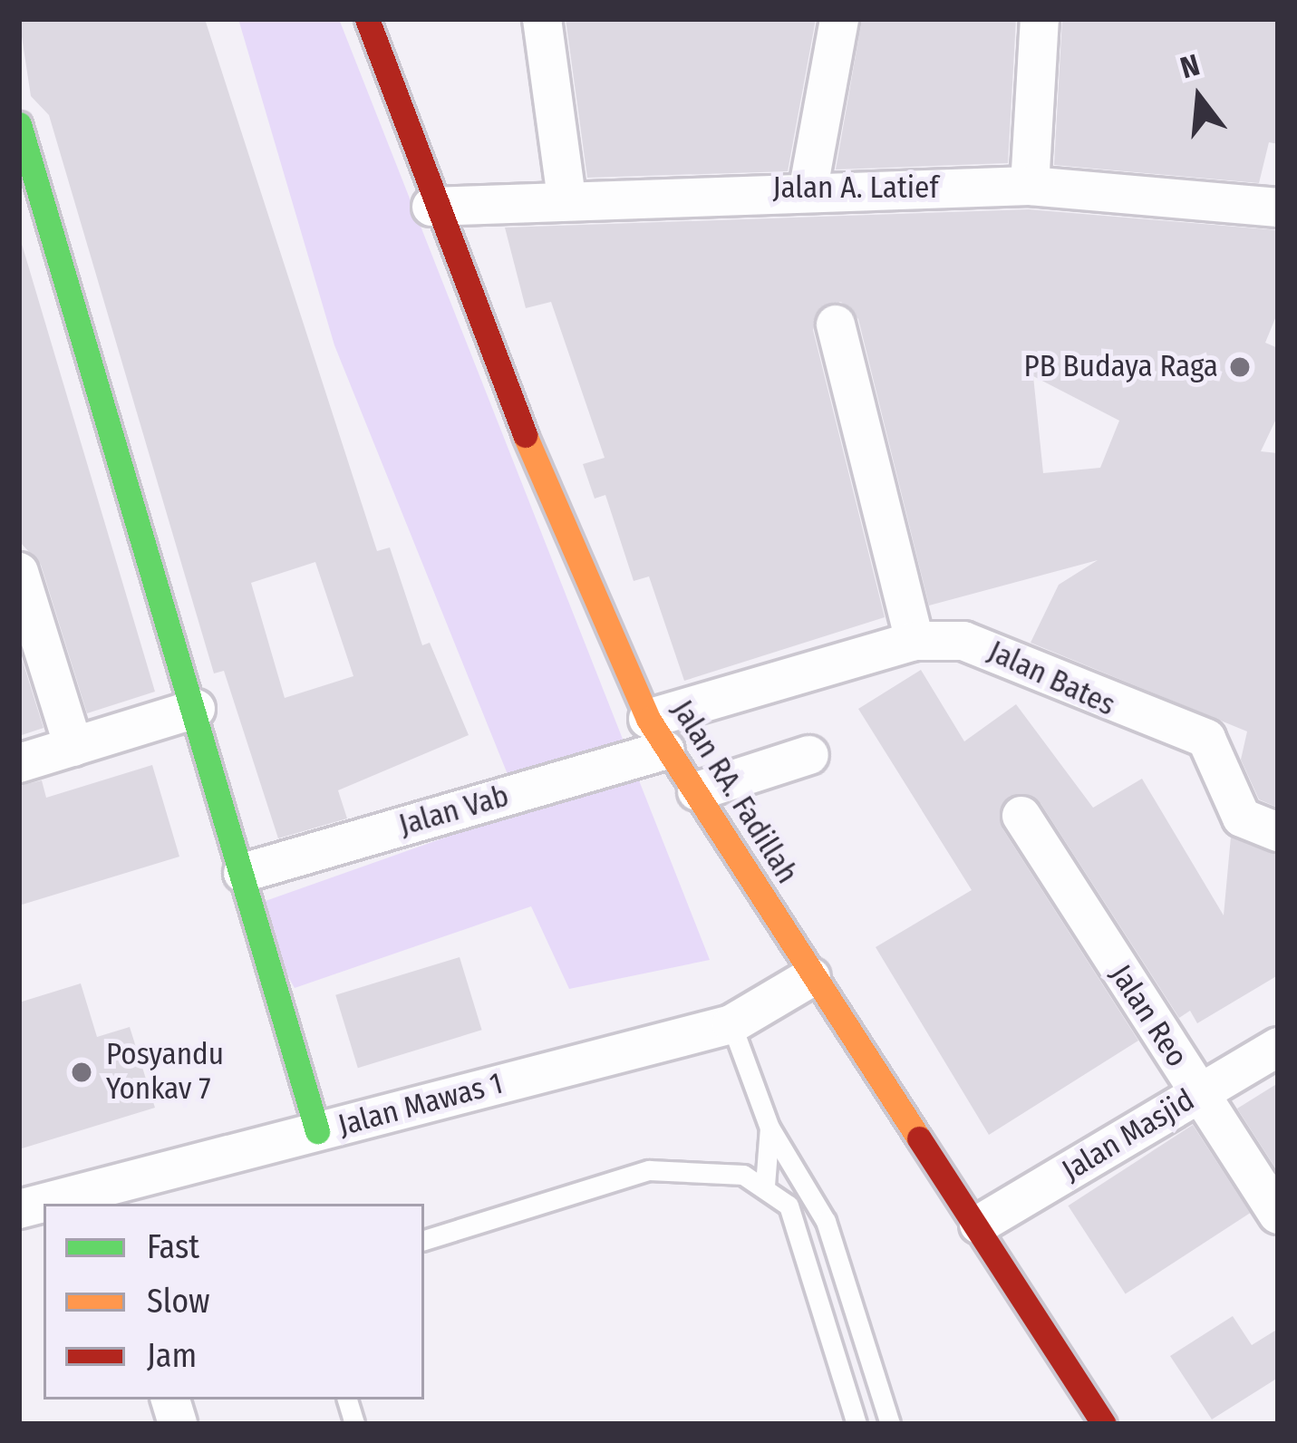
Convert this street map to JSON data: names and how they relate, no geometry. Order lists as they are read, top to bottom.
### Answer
{
  "streets": {
    "main road": ["Jalan RA. Fadillah"],
    "street": [
      "Jalan A. Latief",
      "Jalan Bates",
      "Jalan Vab",
      "Jalan Reo",
      "Jalan Mawas 1",
      "Jalan Masjid"
    ]
  },
  "crossings": [
    ["Jalan A. Latief", "Jalan RA. Fadillah"],
    ["Jalan Bates", "Jalan RA. Fadillah"],
    ["Jalan Bates", "Jalan Vab"],
    ["Jalan RA. Fadillah", "Jalan Vab"],
    ["Jalan RA. Fadillah", "Jalan Mawas 1"],
    ["Jalan RA. Fadillah", "Jalan Masjid"],
    ["Jalan Reo", "Jalan Masjid"]
  ],
  "places": ["PB Budaya Raga", "Posyandu Yonkav 7"],
  "legend": ["Fast", "Slow", "Jam"],
  "north": "top"
}
